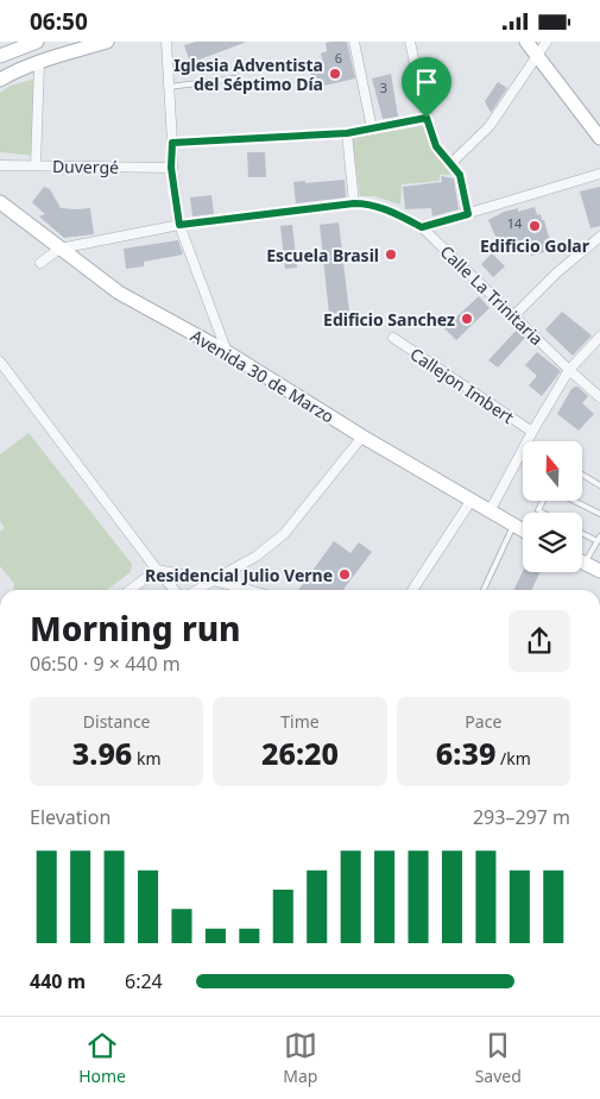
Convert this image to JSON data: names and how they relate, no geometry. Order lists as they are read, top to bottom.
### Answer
{
  "streets": {
    "main road": ["Avenida 30 de Marzo"],
    "street": ["Duvergé", "Calle La Trinitaria", "Callejon Imbert"]
  },
  "crossings": [
    ["Calle La Trinitaria", "Avenida 30 de Marzo"]
  ],
  "places": [
    "Iglesia Adventista del Séptimo Día",
    "Edificio Golar",
    "Escuela Brasil",
    "Edificio Sanchez",
    "Residencial Julio Verne"
  ],
  "house_numbers": ["6", "3", "14"],
  "north": "top",
  "page": {
    "status": "06:50",
    "heading": ["Morning run", "06:50 · 9 × 440 m"],
    "stats": [
      ["Distance", "3.96 km"],
      ["Time", "26:20"],
      ["Pace", "6:39 /km"]
    ],
    "chart": ["Elevation", "293–297 m"],
    "list": [
      {
        "name": "440 m",
        "note": "6:24"
      }
    ],
    "tabs": ["Home", "Map", "Saved"]
  }
}
